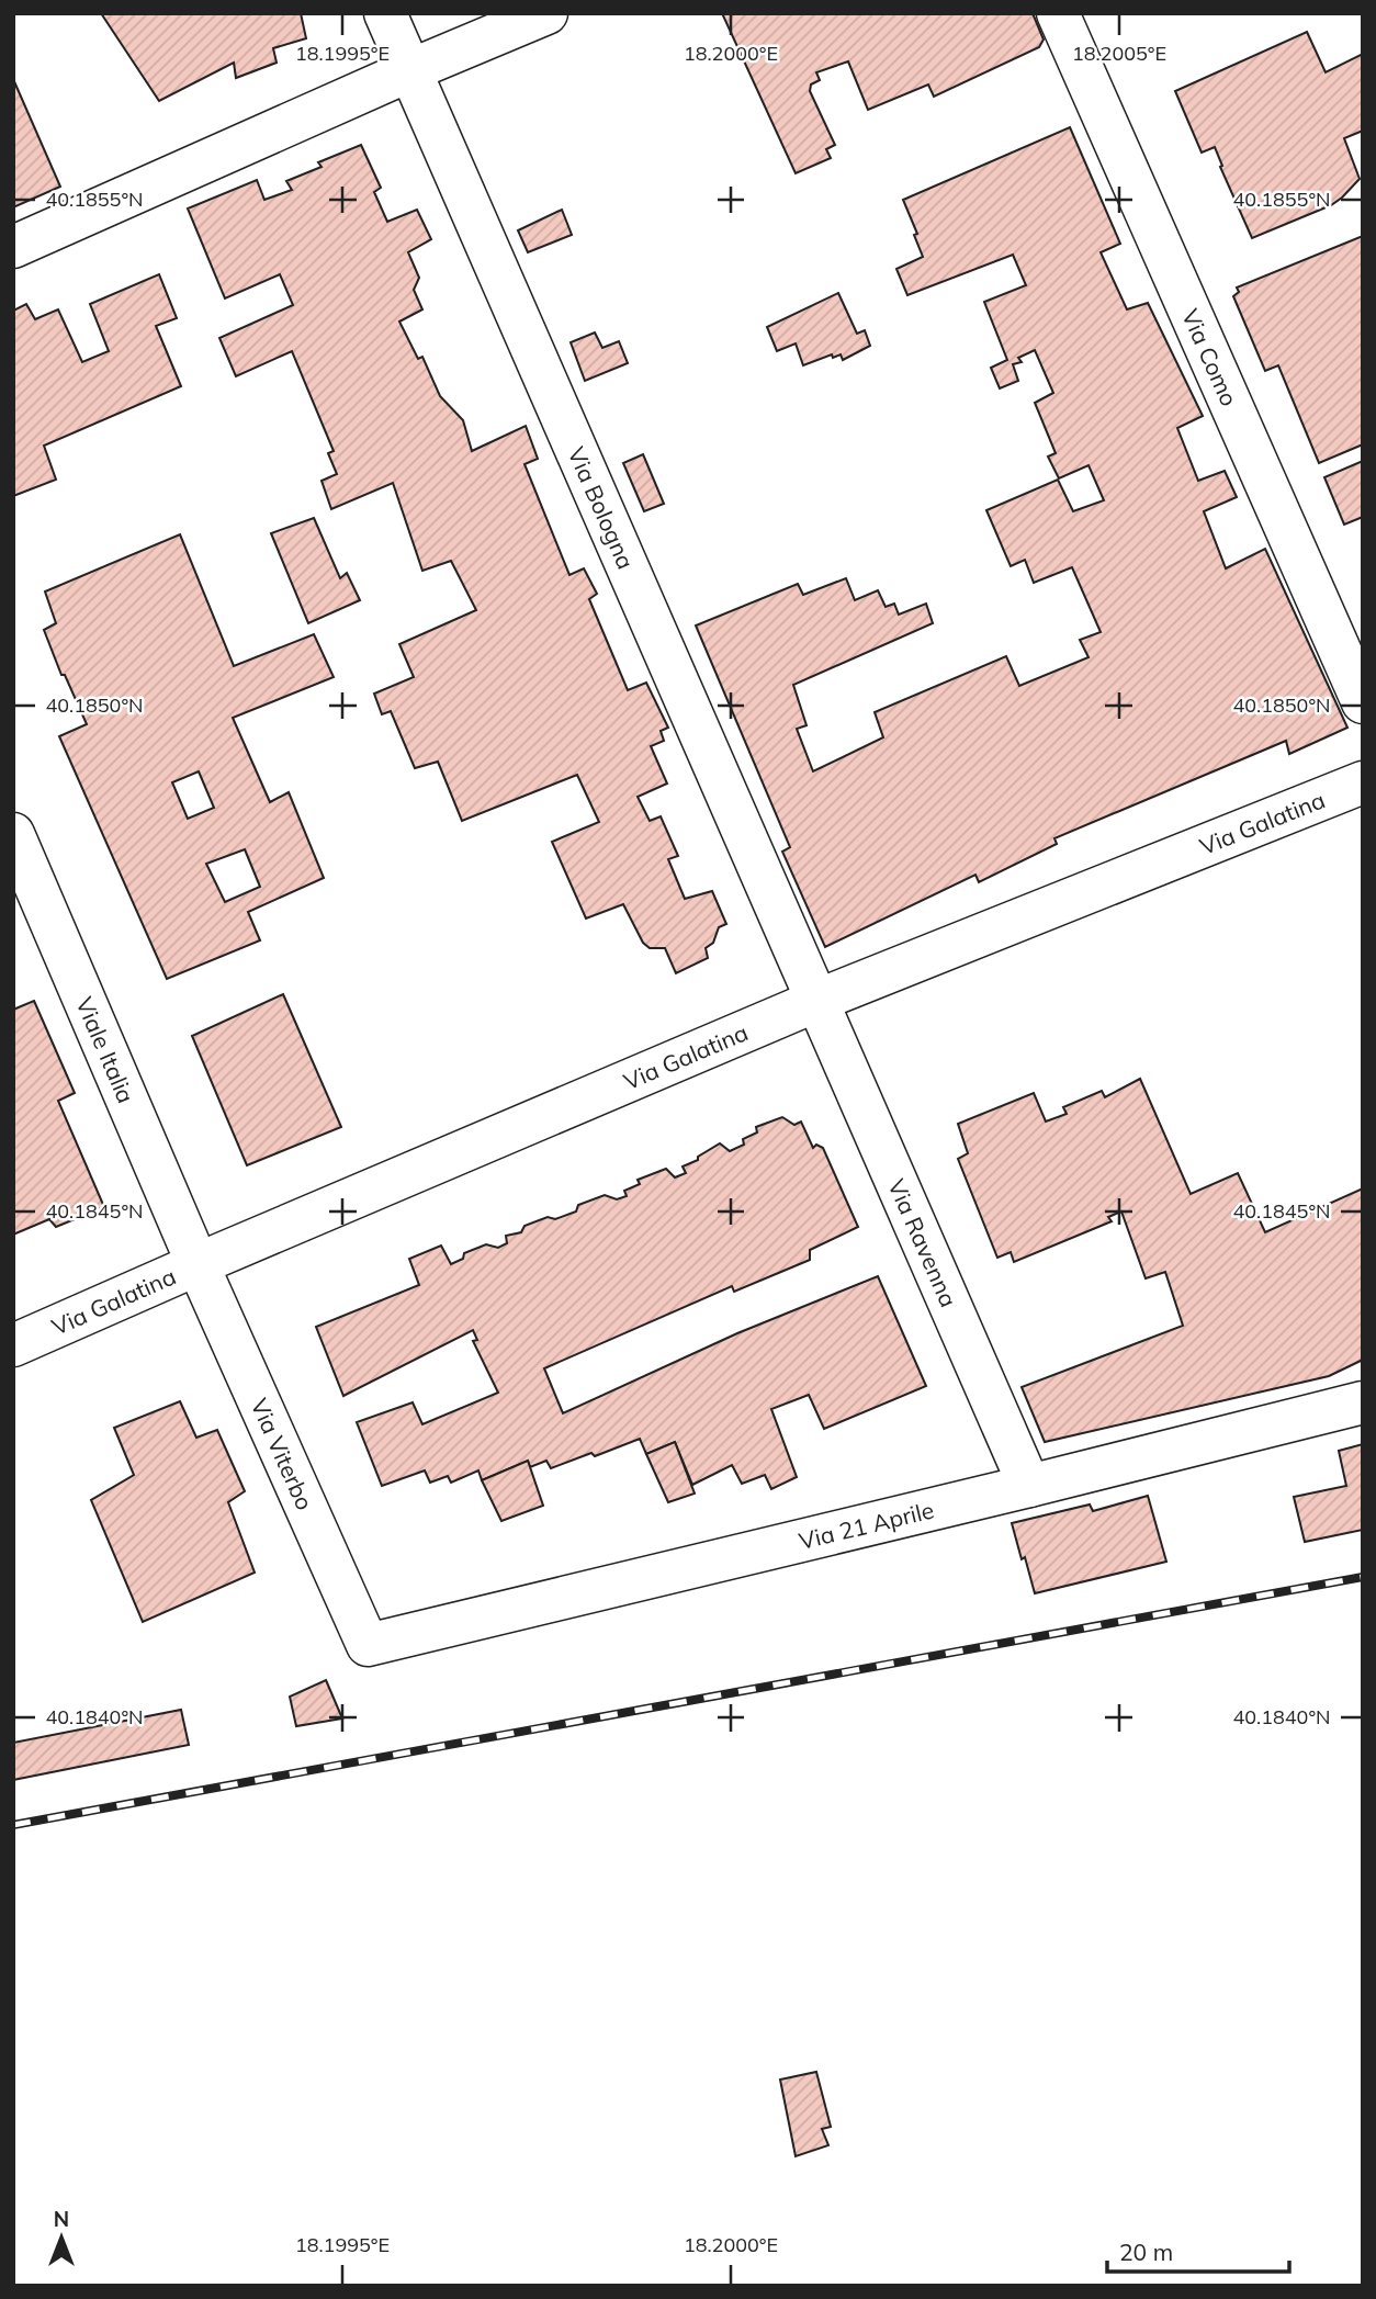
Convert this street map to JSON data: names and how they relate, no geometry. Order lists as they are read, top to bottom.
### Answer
{
  "streets": {
    "street": [
      "Via Como",
      "Via Bologna",
      "Via Galatina",
      "Viale Italia",
      "Via Ravenna",
      "Via Viterbo",
      "Via 21 Aprile"
    ]
  },
  "crossings": [
    ["Via Bologna", "Via Galatina"],
    ["Via Bologna", "Via Ravenna"],
    ["Via Galatina", "Viale Italia"],
    ["Via Galatina", "Via Ravenna"],
    ["Via Galatina", "Via Viterbo"],
    ["Viale Italia", "Via Viterbo"],
    ["Via Ravenna", "Via 21 Aprile"],
    ["Via Viterbo", "Via 21 Aprile"]
  ],
  "scale_bar": "20 m",
  "north": "top",
  "coordinates": [
    "18.1995°E",
    "18.2000°E",
    "18.2005°E",
    "40.1855°N",
    "40.1850°N",
    "40.1845°N",
    "40.1840°N"
  ]
}
